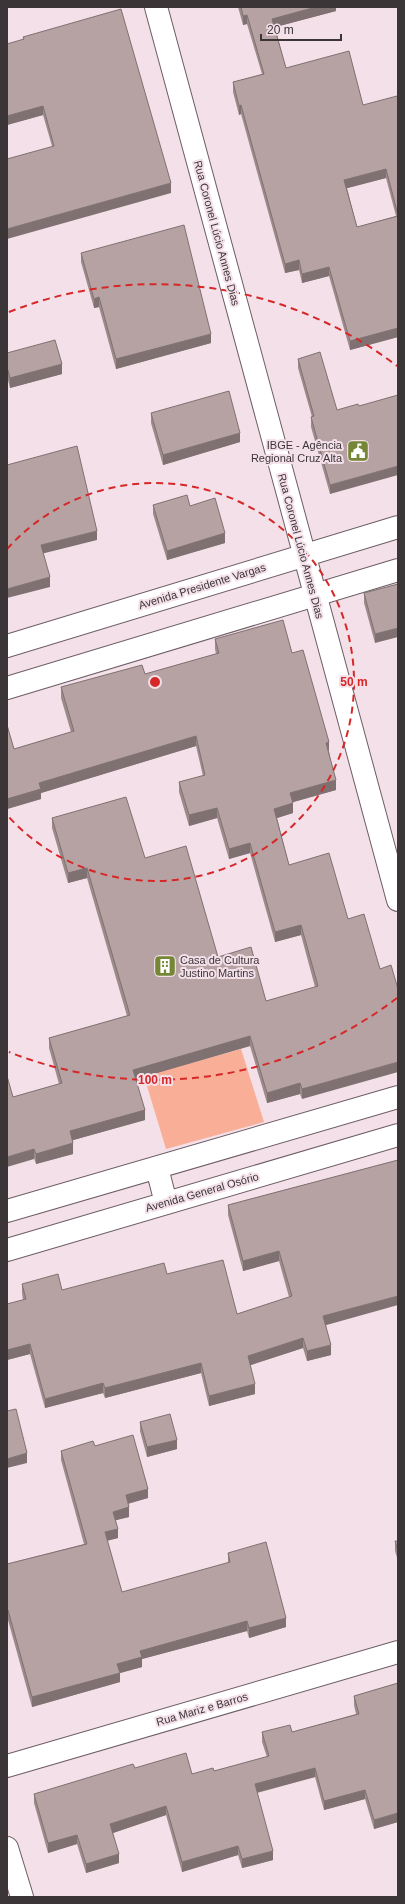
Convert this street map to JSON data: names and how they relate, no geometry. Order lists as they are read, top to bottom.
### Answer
{
  "streets": {
    "street": [
      "Rua Coronel Lúcio Annes Dias",
      "Avenida Presidente Vargas",
      "Avenida General Osório",
      "Rua Mariz e Barros"
    ]
  },
  "crossings": [
    ["Rua Coronel Lúcio Annes Dias", "Avenida Presidente Vargas"]
  ],
  "places": {
    "public building": ["IBGE - Agência Regional Cruz Alta"],
    "building": ["Casa de Cultura Justino Martins"]
  },
  "scale_bar": "20 m",
  "rings": ["50 m", "100 m"]
}
